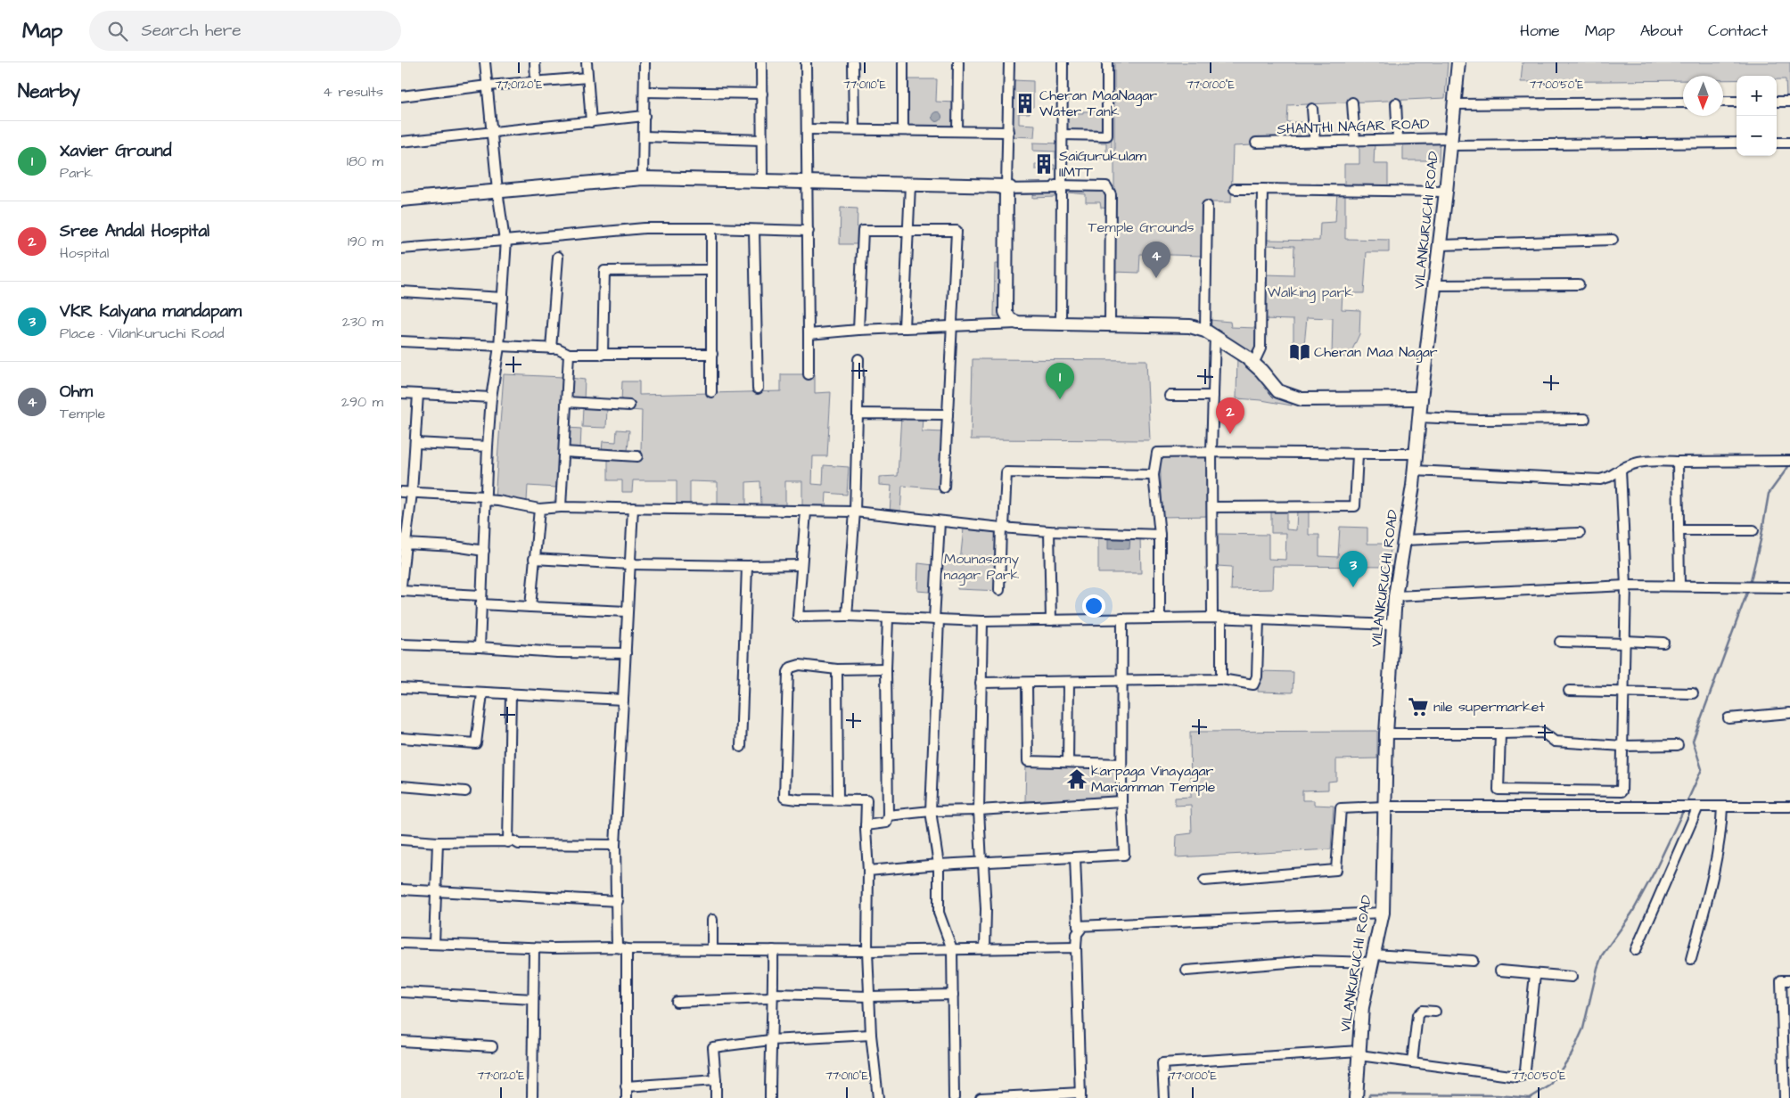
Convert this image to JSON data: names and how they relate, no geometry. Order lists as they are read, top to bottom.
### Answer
{
  "streets": {
    "street": ["SHANTHI NAGAR ROAD", "VILANKURUCHI ROAD"]
  },
  "crossings": [
    ["SHANTHI NAGAR ROAD", "VILANKURUCHI ROAD"]
  ],
  "parks": ["Temple Grounds", "Walking park", "Mounasamy nagar Park"],
  "places": {
    "building": ["Cheran MaaNagar Water Tank", "SaiGurukulam IIMTT"],
    "library": ["Cheran Maa Nagar"],
    "supermarket": ["nile supermarket"],
    "temple": ["karpaga Vinayagar Mariamman Temple"]
  },
  "north": "bottom",
  "page": {
    "header": "Map",
    "search": "Search here",
    "nav": [
      "Home",
      "Map",
      "About",
      "Contact"
    ],
    "heading": ["Nearby", "4 results"],
    "map_buttons": ["+", "−"],
    "list": [
      {
        "mark": "1",
        "name": "Xavier Ground",
        "note": "Park",
        "value": "180 m"
      },
      {
        "mark": "2",
        "name": "Sree Andal Hospital",
        "note": "Hospital",
        "value": "190 m"
      },
      {
        "mark": "3",
        "name": "VKR Kalyana mandapam",
        "note": "Place · Vilankuruchi Road",
        "value": "230 m"
      },
      {
        "mark": "4",
        "name": "Ohm",
        "note": "Temple",
        "value": "290 m"
      }
    ],
    "pins": [
      "4",
      "1",
      "2",
      "3"
    ]
  },
  "coordinates": [
    "77°01'20\"E",
    "77°01'10\"E",
    "77°01'00\"E",
    "77°00'50\"E"
  ]
}
